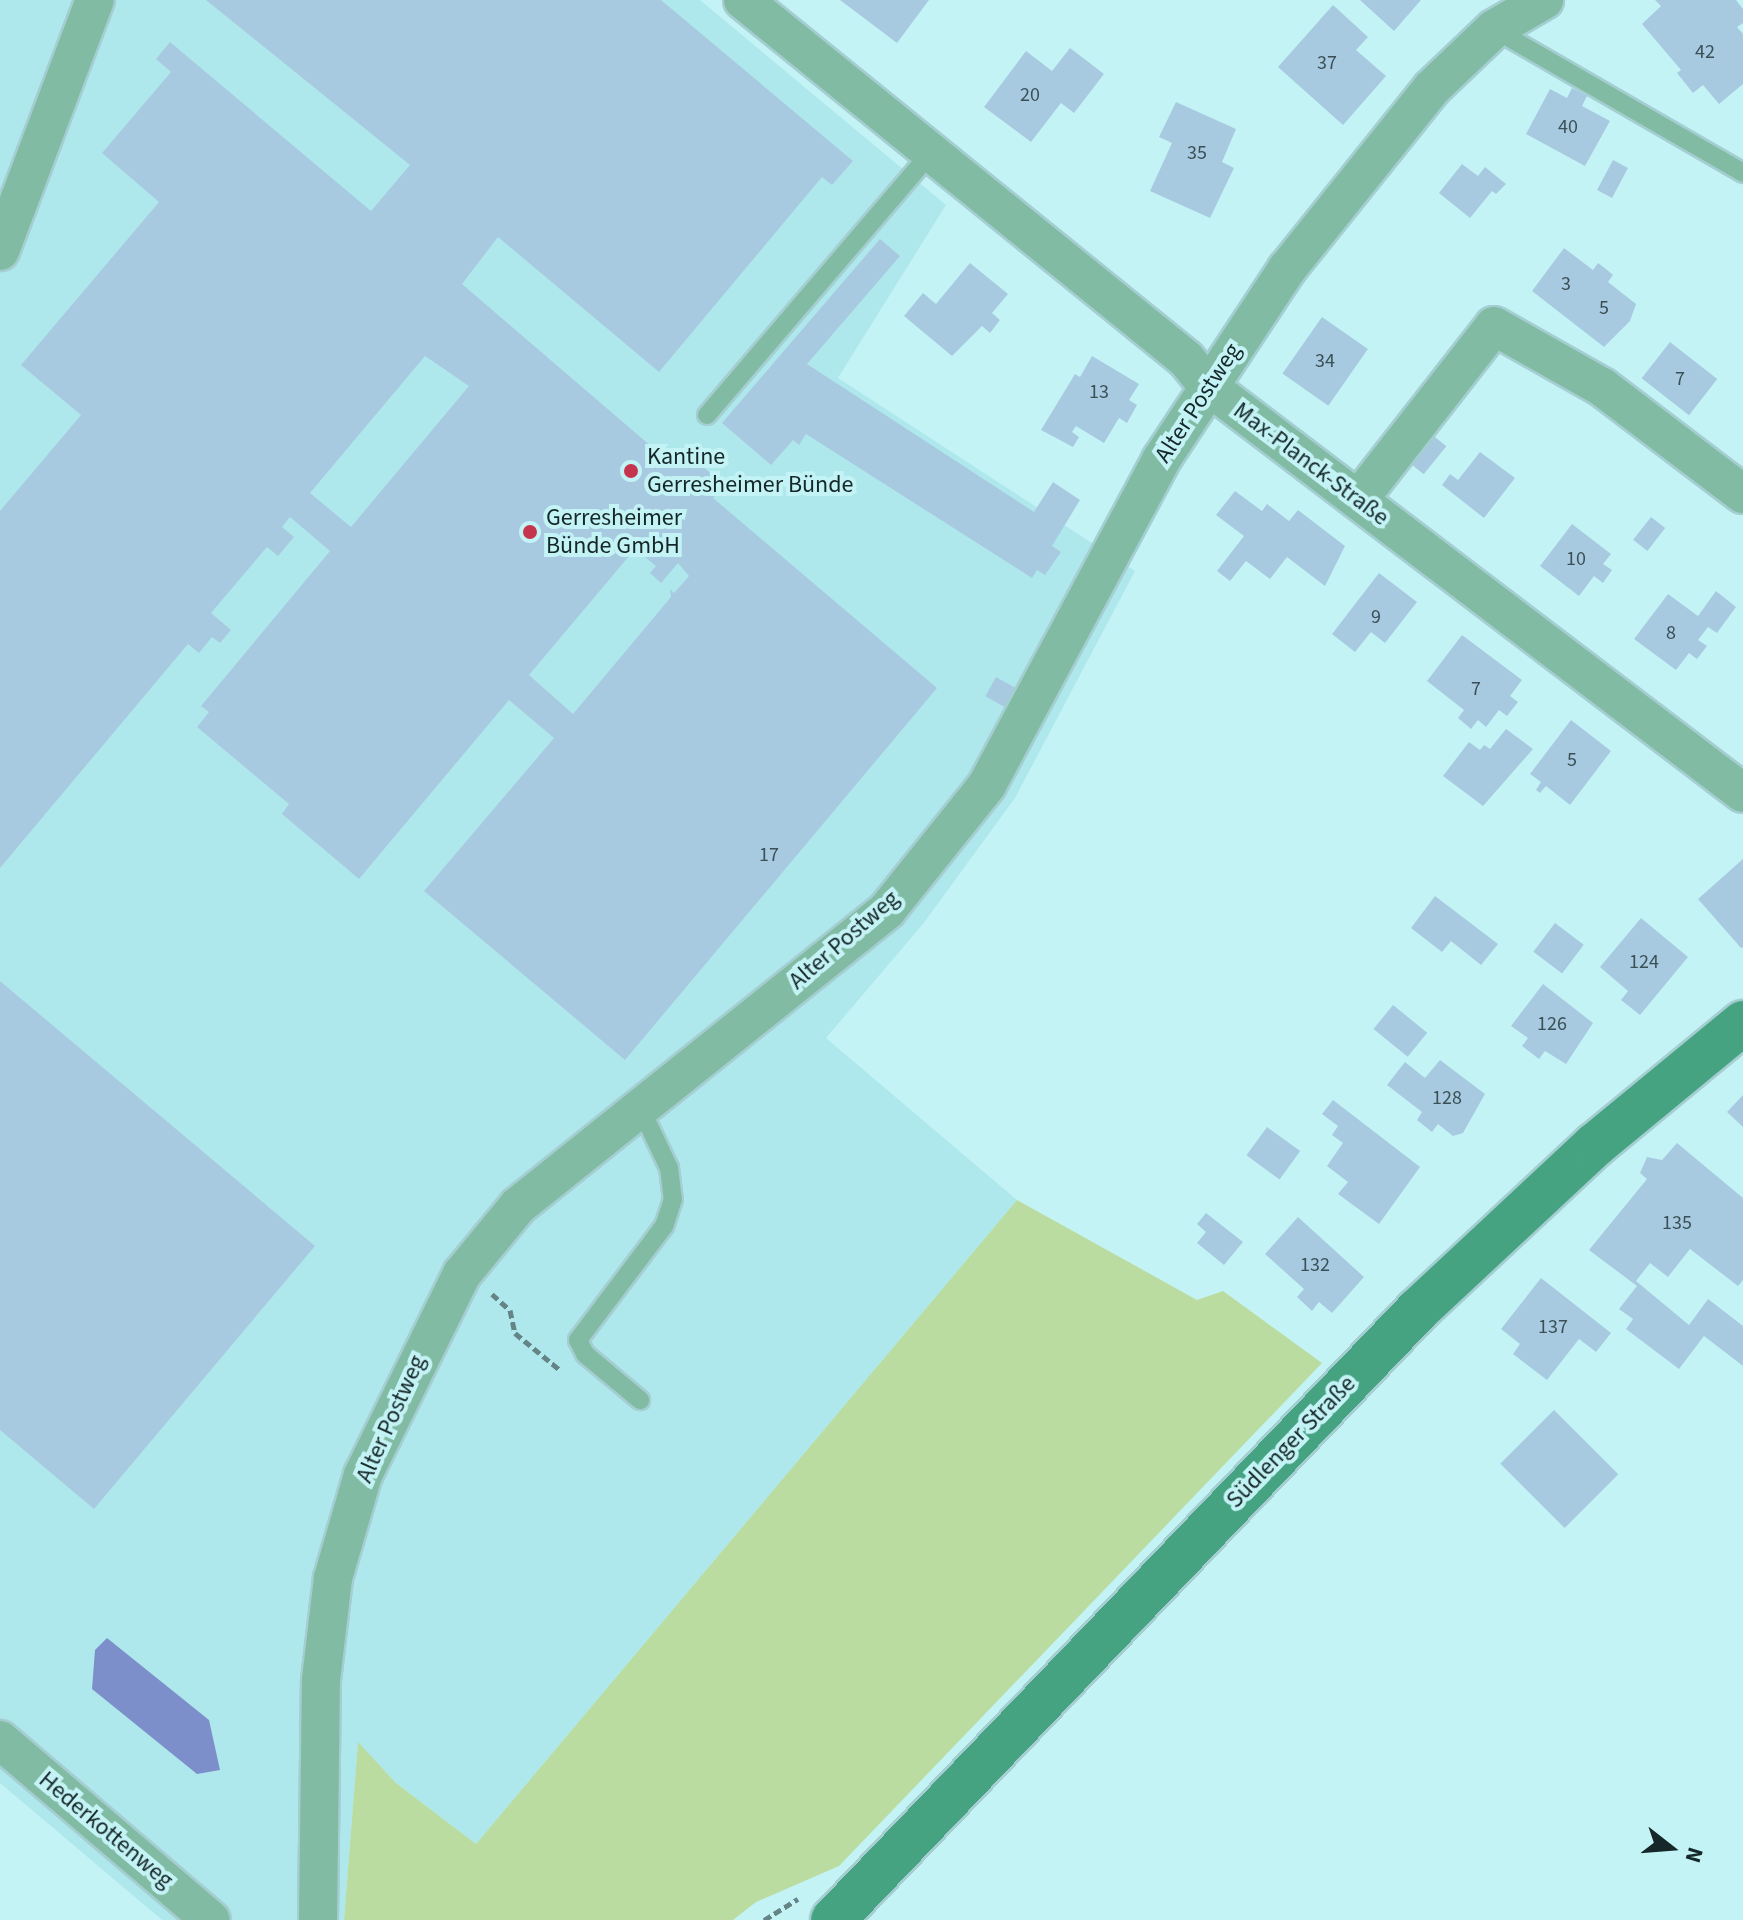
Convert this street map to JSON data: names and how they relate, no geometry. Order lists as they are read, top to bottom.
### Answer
{
  "streets": {
    "main road": ["Südlenger Straße"],
    "street": ["Alter Postweg", "Max-Planck-Straße", "Hederkottenweg"]
  },
  "crossings": [
    ["Alter Postweg", "Max-Planck-Straße"]
  ],
  "places": ["Kantine Gerresheimer Bünde", "Gerresheimer Bünde GmbH"],
  "house_numbers": [
    "42",
    "37",
    "20",
    "40",
    "35",
    "3",
    "5",
    "34",
    "7",
    "13",
    "10",
    "9",
    "8",
    "7",
    "5",
    "17",
    "124",
    "126",
    "128",
    "135",
    "132",
    "137"
  ],
  "north": "right"
}
